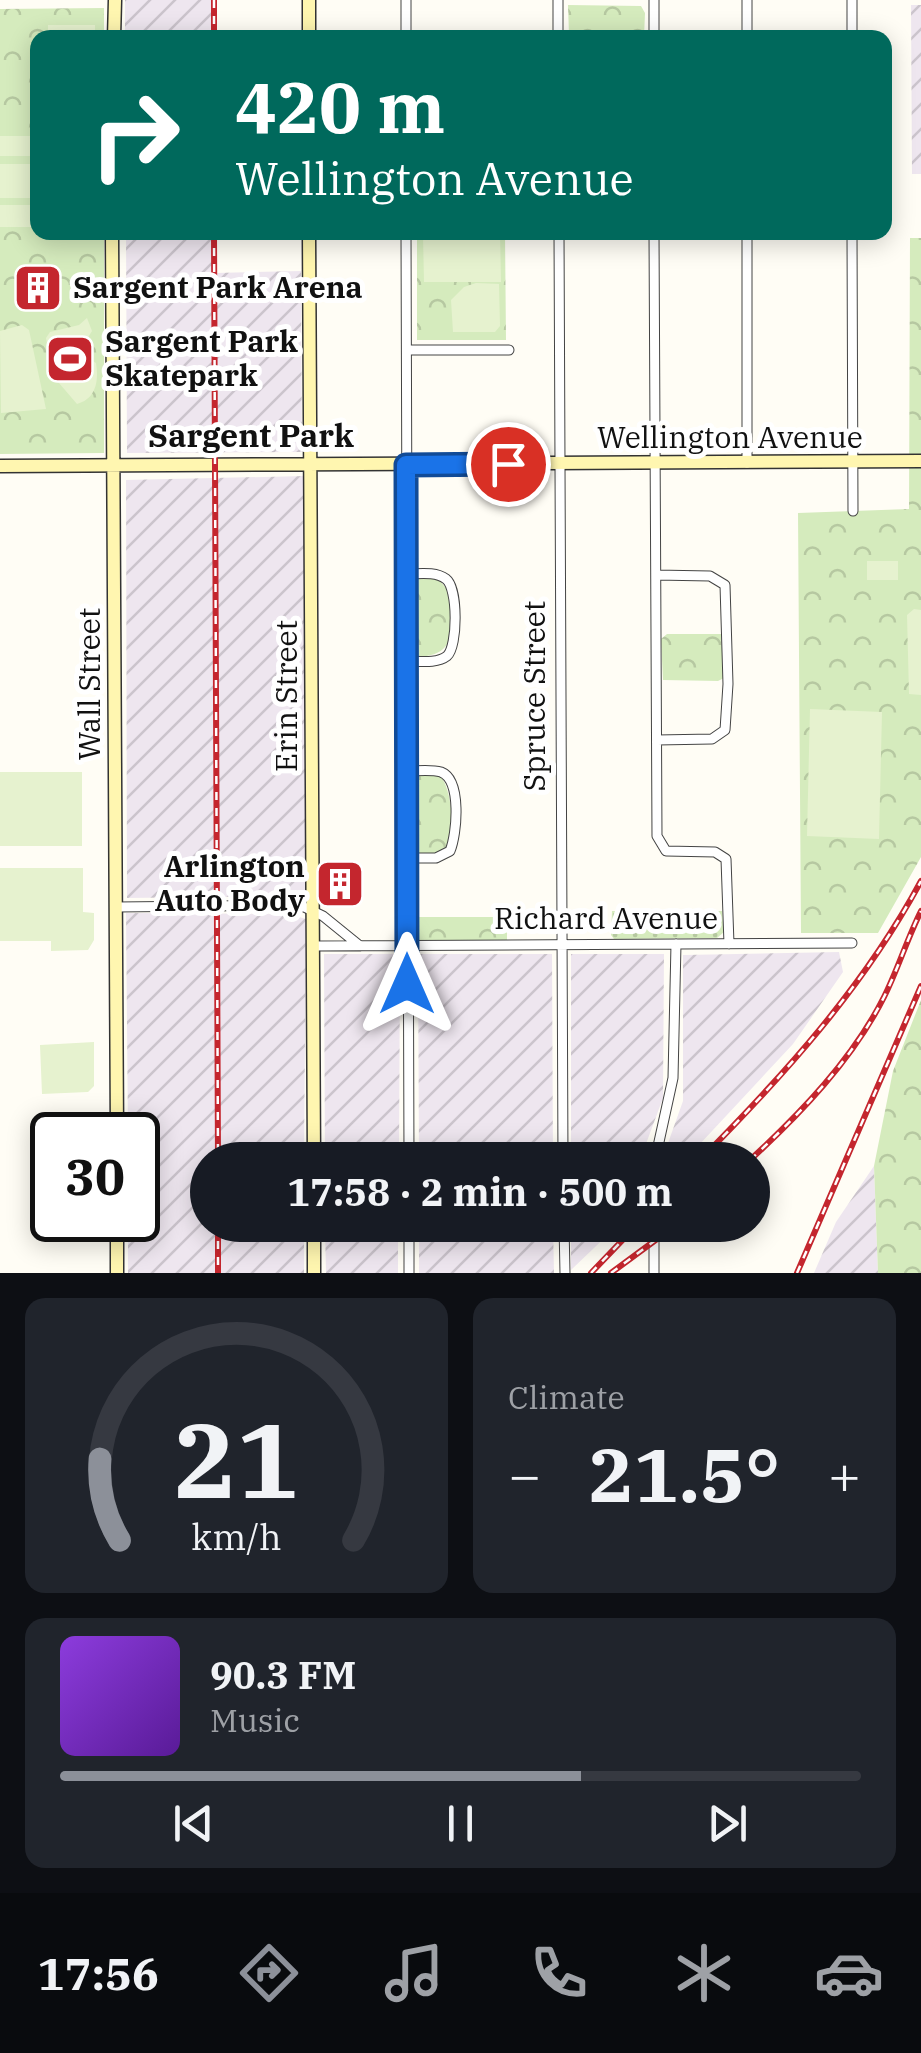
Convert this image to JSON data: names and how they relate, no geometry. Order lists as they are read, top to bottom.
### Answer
{
  "streets": {
    "main road": ["Wellington Avenue", "Wall Street", "Erin Street"],
    "street": ["Spruce Street", "Richard Avenue"]
  },
  "crossings": [
    ["Wellington Avenue", "Wall Street"],
    ["Wellington Avenue", "Erin Street"],
    ["Wellington Avenue", "Spruce Street"],
    ["Erin Street", "Richard Avenue"],
    ["Spruce Street", "Richard Avenue"]
  ],
  "districts": ["Sargent Park"],
  "places": {
    "building": ["Sargent Park Arena", "Arlington Auto Body"],
    "sports": ["Sargent Park Skatepark"]
  },
  "page": {
    "turn": ["420 m", "Wellington Avenue"],
    "limit": "30",
    "trip": "17:58 · 2 min · 500 m",
    "tile": "Climate",
    "heat": ["−", "21.5°", "+"],
    "song": ["90.3 FM", "Music"],
    "tabs": "17:56",
    "gauge": ["21", "km/h"]
  }
}
